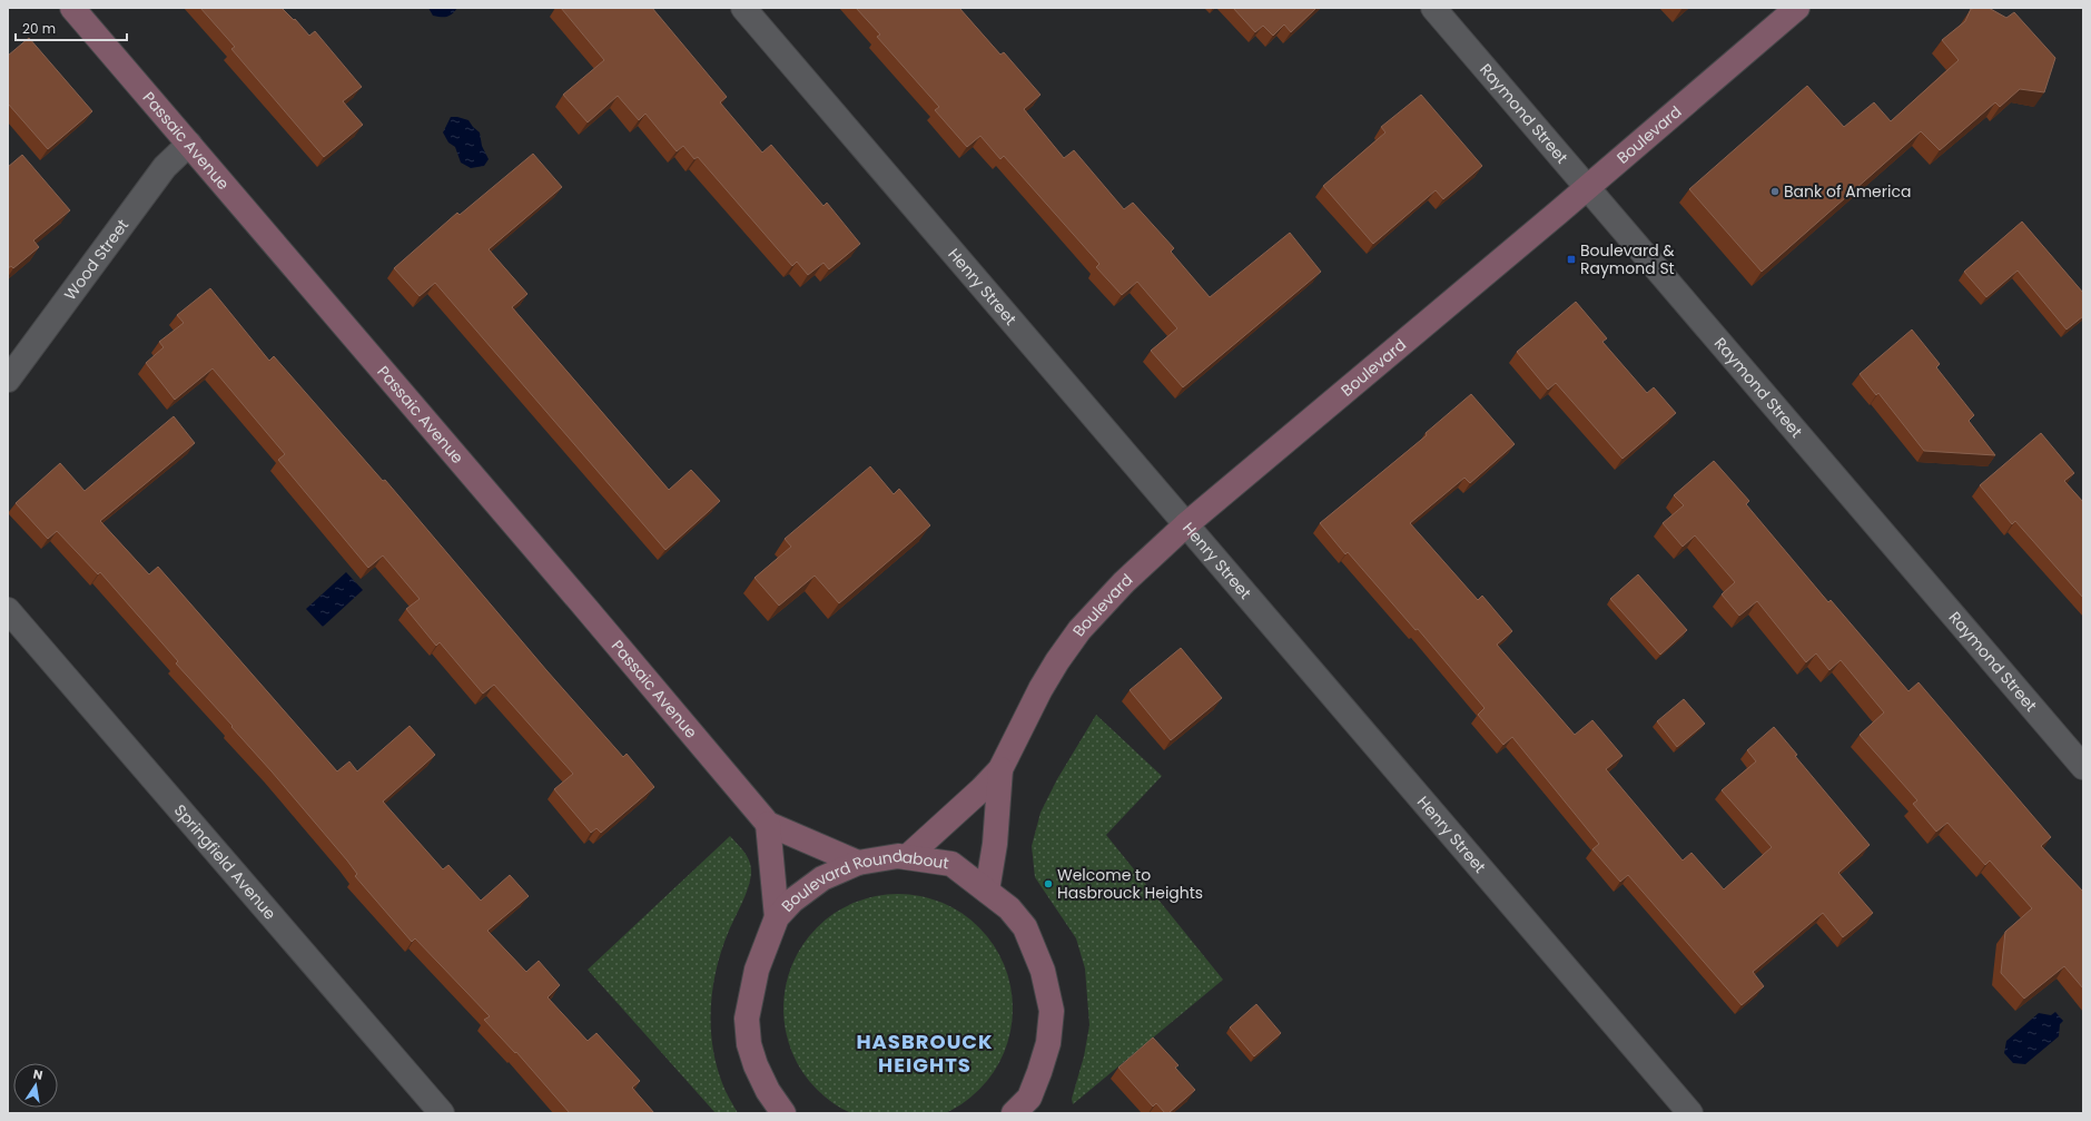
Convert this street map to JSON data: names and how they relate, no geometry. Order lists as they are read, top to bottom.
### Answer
{
  "streets": {
    "street": [
      "Raymond Street",
      "Boulevard",
      "Passaic Avenue",
      "Wood Street",
      "Henry Street",
      "Springfield Avenue",
      "Boulevard Roundabout"
    ]
  },
  "crossings": [
    ["Raymond Street", "Boulevard"],
    ["Boulevard", "Henry Street"],
    ["Boulevard", "Boulevard Roundabout"],
    ["Passaic Avenue", "Wood Street"],
    ["Passaic Avenue", "Boulevard Roundabout"]
  ],
  "districts": ["HASBROUCK HEIGHTS"],
  "places": {
    "other": ["Bank of America", "Welcome to Hasbrouck Heights"],
    "transit": ["Boulevard & Raymond St"]
  },
  "scale_bar": "20 m",
  "north": "top"
}
